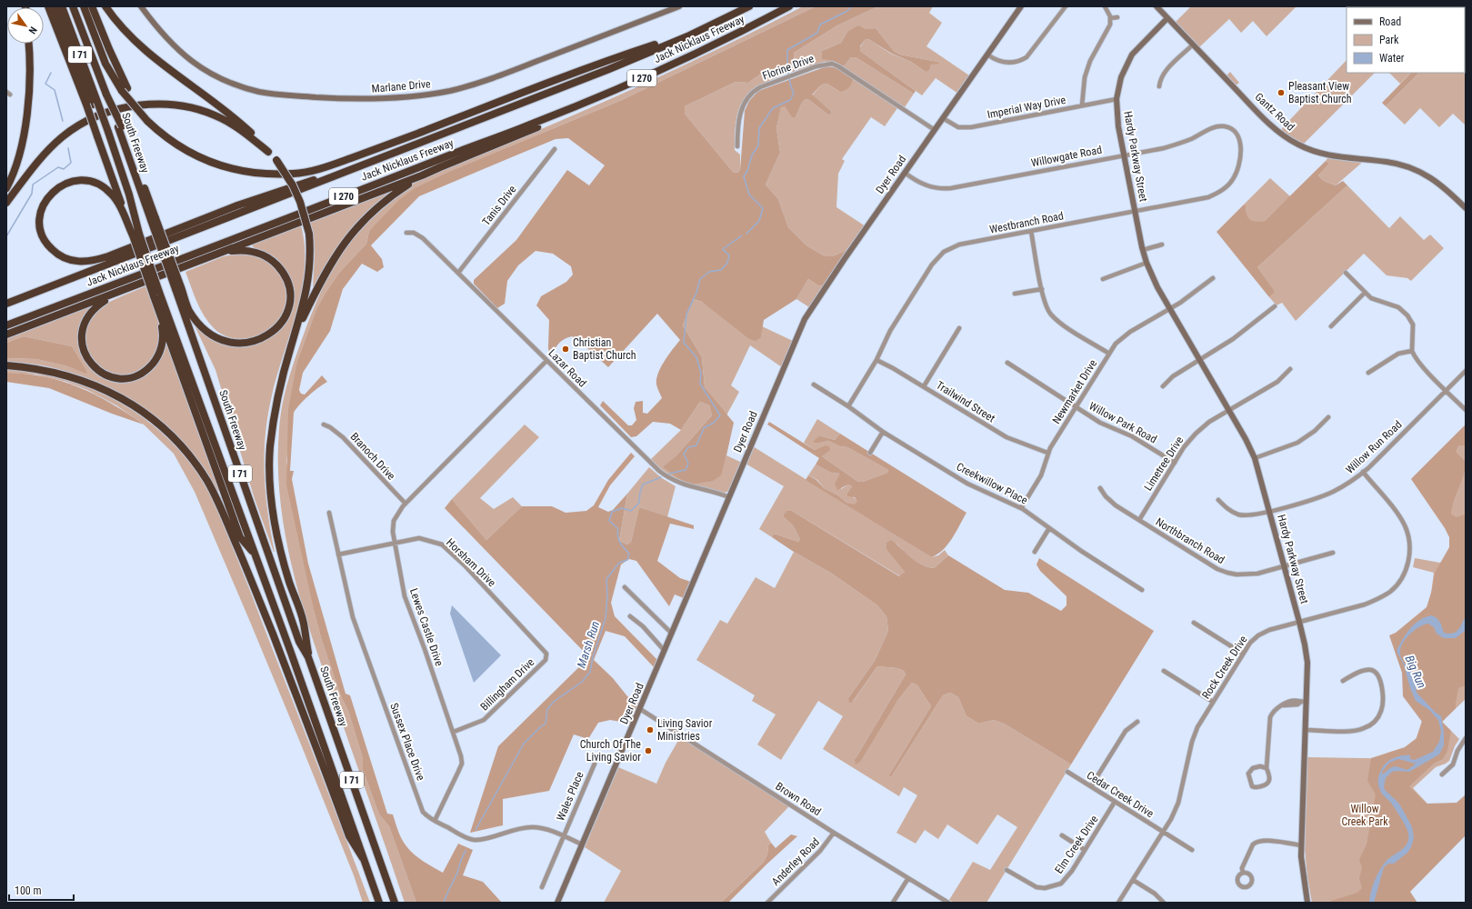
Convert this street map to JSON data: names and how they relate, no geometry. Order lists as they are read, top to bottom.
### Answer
{
  "streets": {
    "highway": [
      "Jack Nicklaus Freeway",
      "I 71",
      "I 270",
      "South Freeway"
    ],
    "street": [
      "Florine Drive",
      "Marlane Drive",
      "Imperial Way Drive",
      "Gantz Road",
      "Willowgate Road",
      "Hardy Parkway Street",
      "Dyer Road",
      "Tanis Drive",
      "Westbranch Road",
      "Lazar Road",
      "Newmarket Drive",
      "Trailwind Street",
      "Willow Park Road",
      "Willow Run Road",
      "Branoch Drive",
      "Limetree Drive",
      "Creekwillow Place",
      "Northbranch Road",
      "Horsham Drive",
      "Lewes Castle Drive",
      "Rock Creek Drive",
      "Billingham Drive",
      "Sussex Place Drive",
      "Cedar Creek Drive",
      "Wales Place",
      "Brown Road",
      "Elm Creek Drive",
      "Anderley Road"
    ]
  },
  "crossings": [
    ["Florine Drive", "Dyer Road"],
    ["Imperial Way Drive", "Hardy Parkway Street"],
    ["Imperial Way Drive", "Dyer Road"],
    ["Gantz Road", "Hardy Parkway Street"],
    ["Willowgate Road", "Hardy Parkway Street"],
    ["Willowgate Road", "Dyer Road"],
    ["Willowgate Road", "Westbranch Road"],
    ["Hardy Parkway Street", "Westbranch Road"],
    ["Hardy Parkway Street", "Newmarket Drive"],
    ["Hardy Parkway Street", "Willow Run Road"],
    ["Hardy Parkway Street", "Limetree Drive"],
    ["Hardy Parkway Street", "Northbranch Road"],
    ["Hardy Parkway Street", "Rock Creek Drive"],
    ["Dyer Road", "Lazar Road"],
    ["Dyer Road", "Sussex Place Drive"],
    ["Dyer Road", "Brown Road"],
    ["Tanis Drive", "Lazar Road"],
    ["Westbranch Road", "Trailwind Street"],
    ["Westbranch Road", "Creekwillow Place"],
    ["Lazar Road", "Lewes Castle Drive"],
    ["Newmarket Drive", "Trailwind Street"],
    ["Newmarket Drive", "Willow Park Road"],
    ["Newmarket Drive", "Creekwillow Place"],
    ["Willow Park Road", "Limetree Drive"],
    ["Willow Run Road", "Rock Creek Drive"],
    ["Branoch Drive", "Lewes Castle Drive"],
    ["Limetree Drive", "Northbranch Road"],
    ["Horsham Drive", "Lewes Castle Drive"],
    ["Horsham Drive", "Billingham Drive"],
    ["Horsham Drive", "Sussex Place Drive"],
    ["Lewes Castle Drive", "Billingham Drive"],
    ["Lewes Castle Drive", "Sussex Place Drive"],
    ["Rock Creek Drive", "Cedar Creek Drive"],
    ["Sussex Place Drive", "Wales Place"],
    ["Cedar Creek Drive", "Elm Creek Drive"],
    ["Brown Road", "Anderley Road"]
  ],
  "water": ["Marsh Run", "Big Run"],
  "parks": ["Willow Creek Park"],
  "places": [
    "Pleasant View Baptist Church",
    "Christian Baptist Church",
    "Living Savior Ministries",
    "Church Of The Living Savior"
  ],
  "legend": ["Road", "Park", "Water"],
  "scale_bar": "100 m",
  "north": "bottom right"
}
